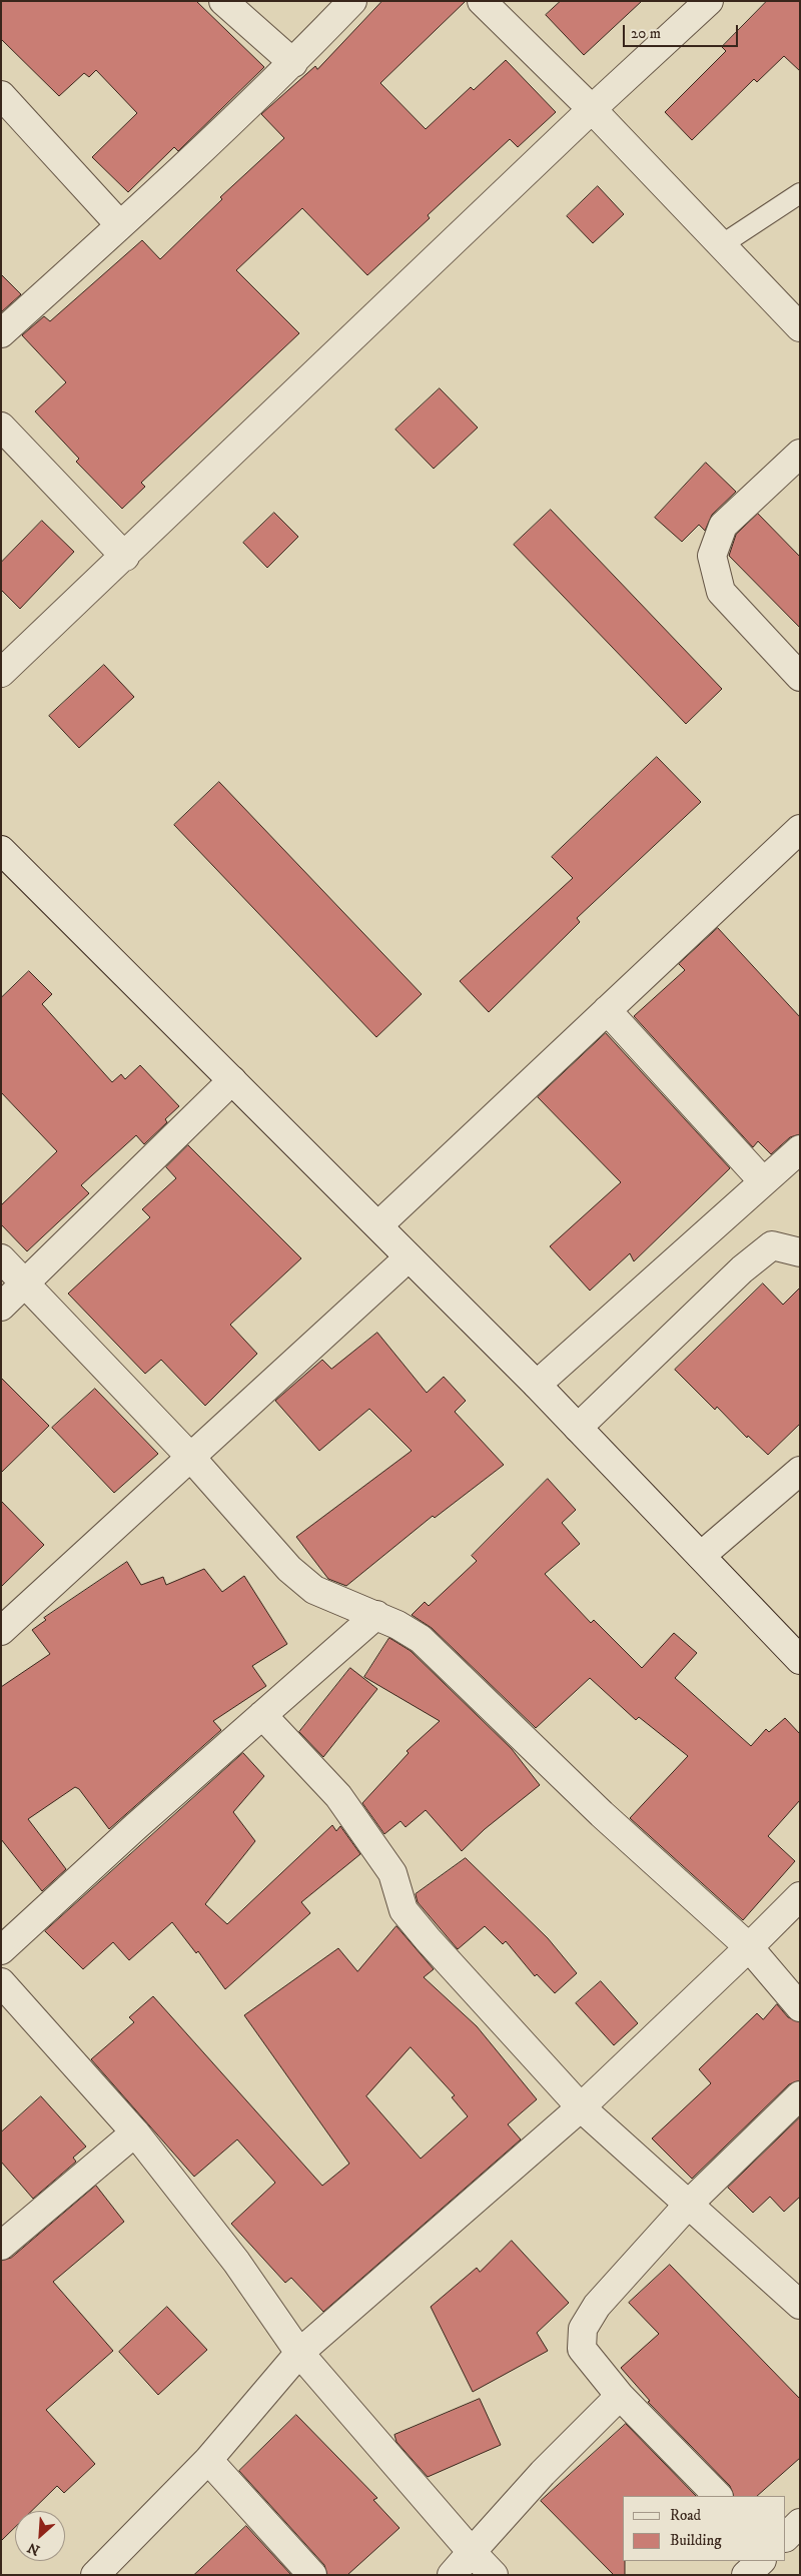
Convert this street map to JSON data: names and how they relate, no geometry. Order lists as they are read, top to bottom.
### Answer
{
  "legend": ["Road", "Building"],
  "scale_bar": "20 m",
  "north": "bottom left"
}
